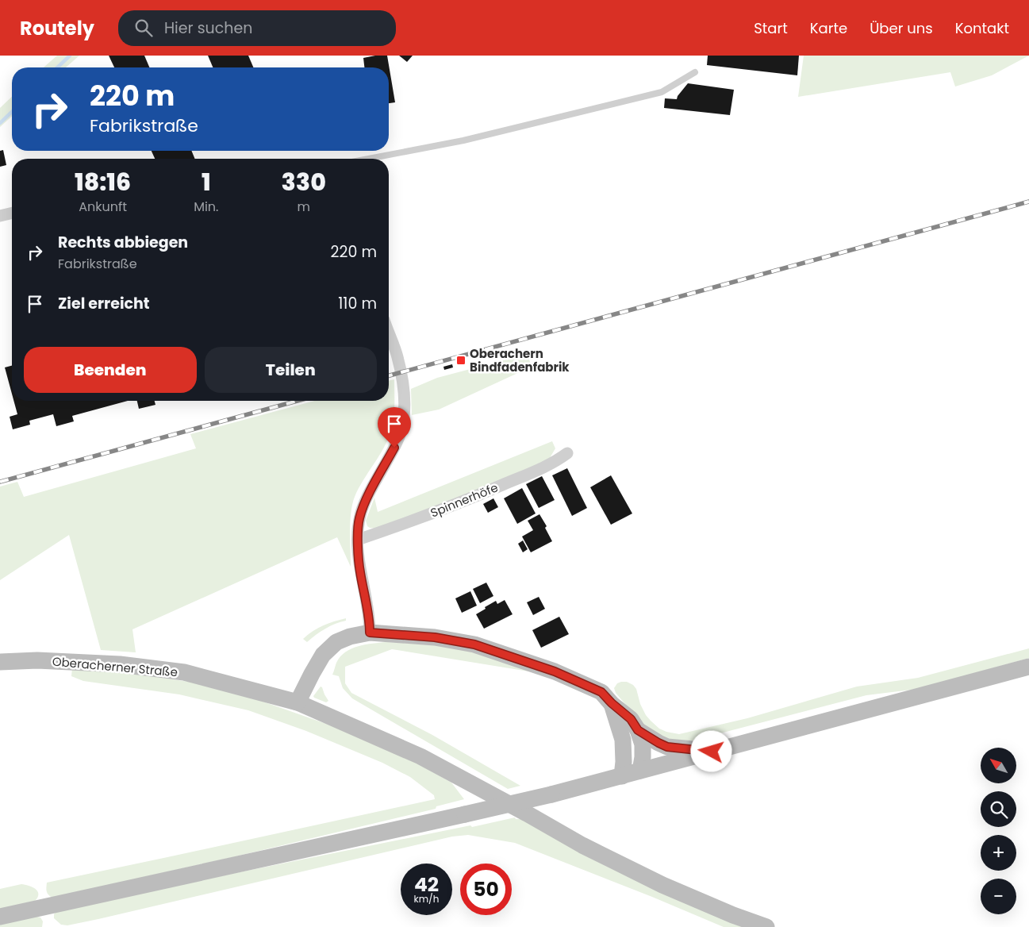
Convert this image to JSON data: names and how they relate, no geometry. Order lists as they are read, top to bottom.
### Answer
{
  "streets": {
    "main road": ["Oberacherner Straße"],
    "street": ["Spinnerhöfe"]
  },
  "places": {
    "transit": ["Oberachern Bindfadenfabrik"]
  },
  "north": "top left",
  "page": {
    "header": "Routely",
    "search": "Hier suchen",
    "nav": [
      "Start",
      "Karte",
      "Über uns",
      "Kontakt"
    ],
    "turn": ["220 m", "Fabrikstraße"],
    "eta": [
      "18:16",
      "Ankunft",
      "1",
      "Min.",
      "330",
      "m"
    ],
    "list": [
      {
        "name": "Rechts abbiegen",
        "note": "Fabrikstraße",
        "value": "220 m"
      },
      {
        "name": "Ziel erreicht",
        "value": "110 m"
      }
    ],
    "buttons": ["Beenden", "Teilen"],
    "map_buttons": ["+", "−"],
    "speed": "42 km/h",
    "limit": "50"
  }
}
